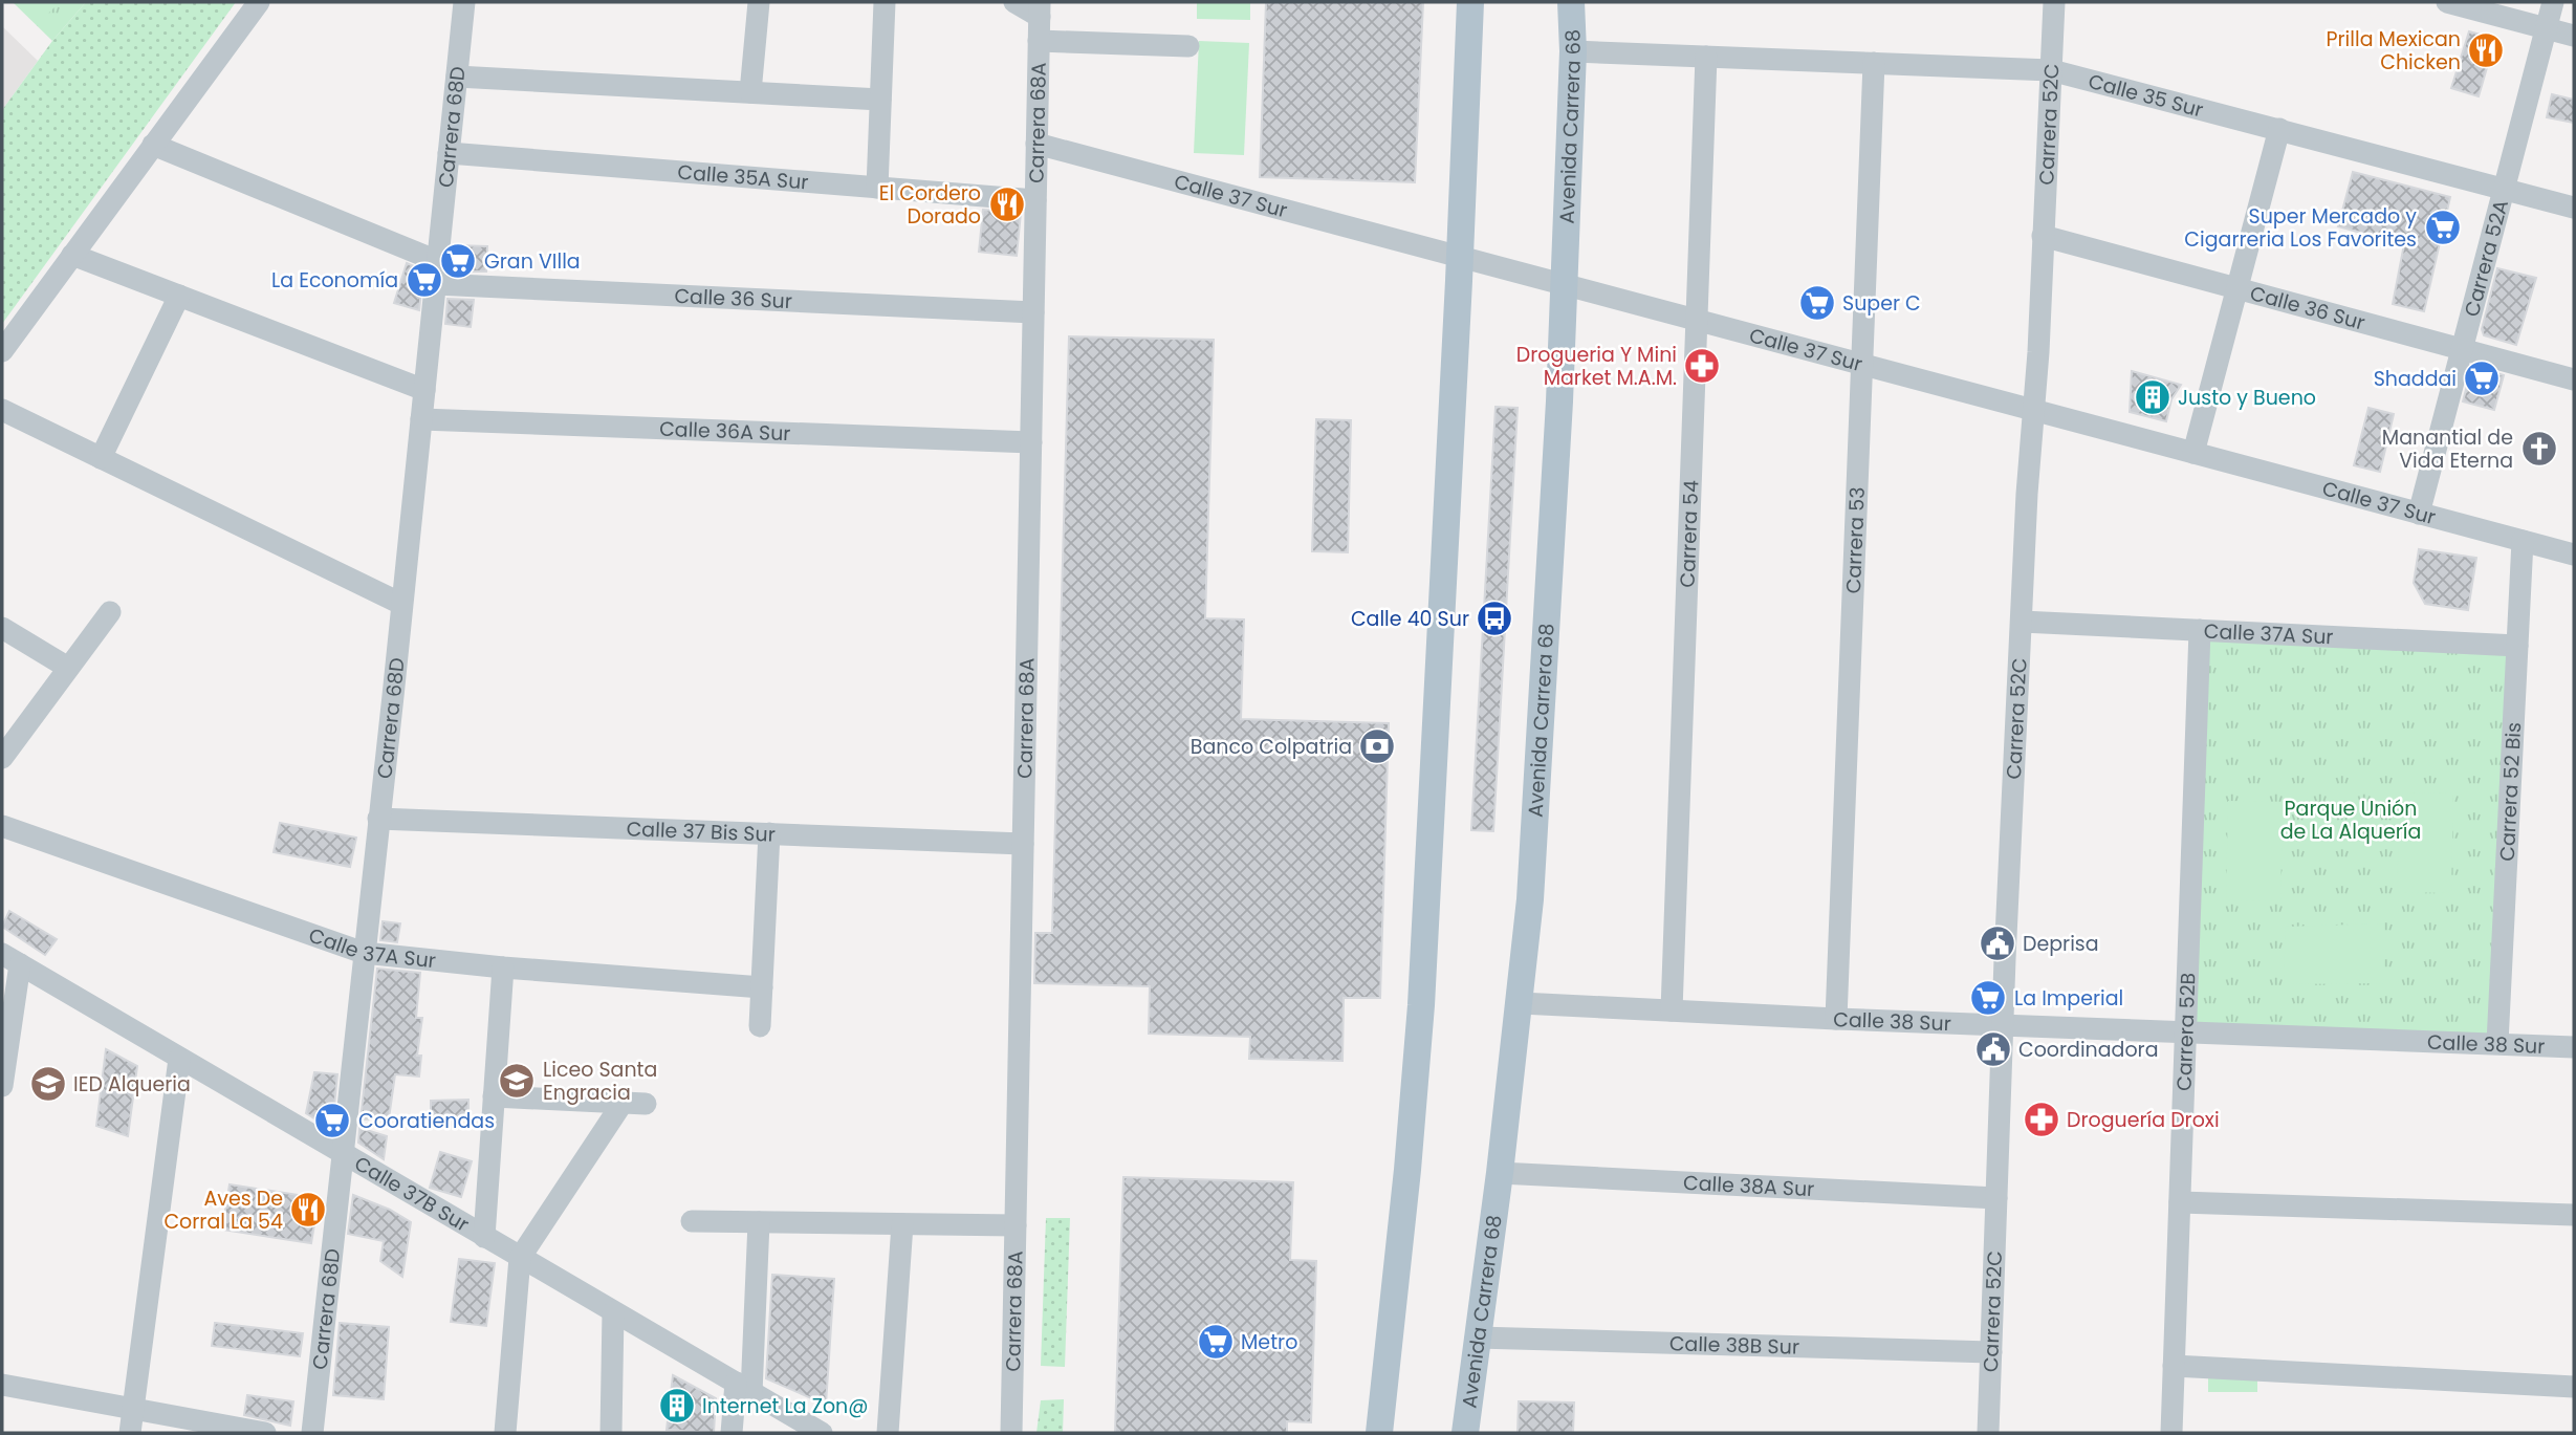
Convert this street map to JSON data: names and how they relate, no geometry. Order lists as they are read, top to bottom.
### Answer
{
  "streets": {
    "main road": ["Avenida Carrera 68"],
    "street": [
      "Calle 35 Sur",
      "Carrera 68A",
      "Carrera 52C",
      "Carrera 68D",
      "Calle 35A Sur",
      "Calle 37 Sur",
      "Carrera 52A",
      "Calle 36 Sur",
      "Calle 36A Sur",
      "Carrera 54",
      "Carrera 53",
      "Calle 37A Sur",
      "Carrera 52 Bis",
      "Calle 37 Bis Sur",
      "Calle 38 Sur",
      "Carrera 52B",
      "Calle 38A Sur",
      "Calle 37B Sur",
      "Calle 38B Sur"
    ]
  },
  "crossings": [
    ["Calle 35 Sur", "Carrera 52C"],
    ["Calle 35 Sur", "Avenida Carrera 68"],
    ["Calle 35 Sur", "Carrera 52A"],
    ["Calle 35 Sur", "Carrera 54"],
    ["Calle 35 Sur", "Carrera 53"],
    ["Carrera 68A", "Calle 35A Sur"],
    ["Carrera 68A", "Calle 37 Sur"],
    ["Carrera 68A", "Calle 36 Sur"],
    ["Carrera 68A", "Calle 36A Sur"],
    ["Carrera 68A", "Calle 37 Bis Sur"],
    ["Carrera 52C", "Calle 37 Sur"],
    ["Carrera 52C", "Calle 36 Sur"],
    ["Carrera 52C", "Calle 37A Sur"],
    ["Carrera 52C", "Calle 38 Sur"],
    ["Carrera 52C", "Calle 38A Sur"],
    ["Carrera 52C", "Calle 38B Sur"],
    ["Avenida Carrera 68", "Calle 37 Sur"],
    ["Avenida Carrera 68", "Calle 38 Sur"],
    ["Avenida Carrera 68", "Calle 38A Sur"],
    ["Avenida Carrera 68", "Calle 38B Sur"],
    ["Carrera 68D", "Calle 35A Sur"],
    ["Carrera 68D", "Calle 36 Sur"],
    ["Carrera 68D", "Calle 36A Sur"],
    ["Carrera 68D", "Calle 37A Sur"],
    ["Carrera 68D", "Calle 37 Bis Sur"],
    ["Carrera 68D", "Calle 37B Sur"],
    ["Calle 37 Sur", "Carrera 52A"],
    ["Calle 37 Sur", "Carrera 54"],
    ["Calle 37 Sur", "Carrera 53"],
    ["Calle 37 Sur", "Carrera 52 Bis"],
    ["Carrera 52A", "Calle 36 Sur"],
    ["Carrera 54", "Calle 38 Sur"],
    ["Carrera 53", "Calle 38 Sur"],
    ["Calle 37A Sur", "Carrera 52 Bis"],
    ["Calle 37A Sur", "Carrera 52B"],
    ["Carrera 52 Bis", "Calle 38 Sur"],
    ["Calle 38 Sur", "Carrera 52B"]
  ],
  "parks": ["Parque Unión de La Alquería"],
  "places": {
    "restaurant": ["Prilla Mexican Chicken", "El Cordero Dorado", "Aves De Corral La 54"],
    "supermarket": [
      "Super Mercado y Cigarreria Los Favorites",
      "Gran VIlla",
      "La Economía",
      "Super C",
      "Shaddai",
      "La Imperial",
      "Cooratiendas",
      "Metro"
    ],
    "pharmacy": ["Drogueria Y Mini Market M.A.M.", "Droguería Droxi"],
    "building": ["Justo y Bueno", "Internet La Zon@"],
    "church": ["Manantial de Vida Eterna"],
    "bus stop": ["Calle 40 Sur"],
    "bank": ["Banco Colpatria"],
    "public building": ["Deprisa", "Coordinadora"],
    "school or university": ["Liceo Santa Engracia", "IED Alqueria"]
  }
}
